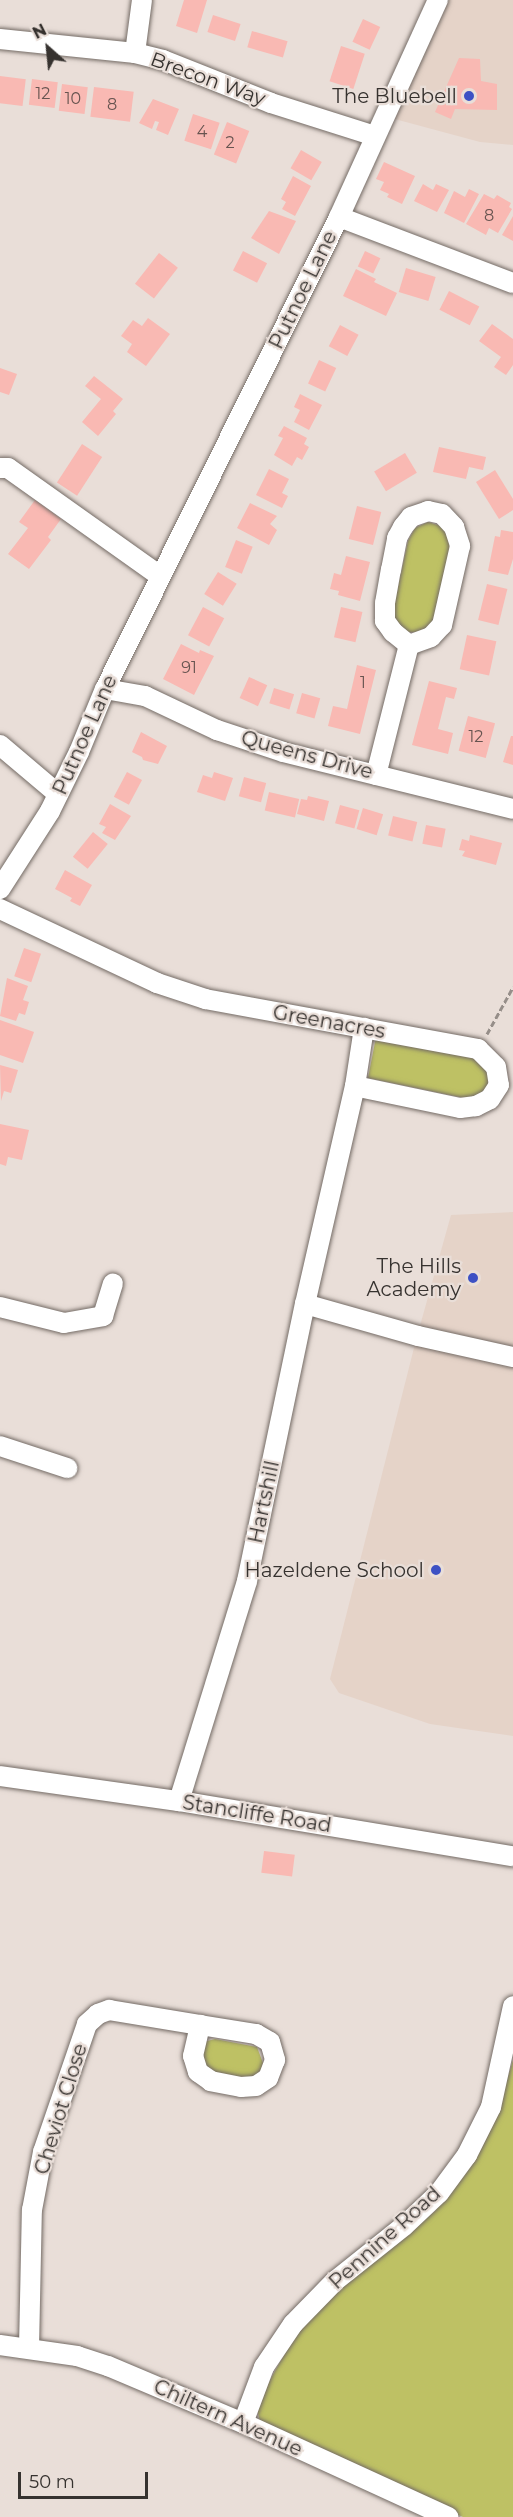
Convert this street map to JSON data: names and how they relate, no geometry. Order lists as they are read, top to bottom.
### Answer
{
  "streets": {
    "street": [
      "Brecon Way",
      "Putnoe Lane",
      "Queens Drive",
      "Greenacres",
      "Hartshill",
      "Stancliffe Road",
      "Cheviot Close",
      "Pennine Road",
      "Chiltern Avenue"
    ]
  },
  "crossings": [
    ["Brecon Way", "Putnoe Lane"],
    ["Putnoe Lane", "Queens Drive"],
    ["Greenacres", "Hartshill"],
    ["Hartshill", "Stancliffe Road"],
    ["Cheviot Close", "Chiltern Avenue"],
    ["Pennine Road", "Chiltern Avenue"]
  ],
  "places": ["The Bluebell", "The Hills Academy", "Hazeldene School"],
  "house_numbers": [
    "12",
    "10",
    "8",
    "4",
    "2",
    "8",
    "91",
    "1",
    "12"
  ],
  "scale_bar": "50 m",
  "north": "top left"
}
